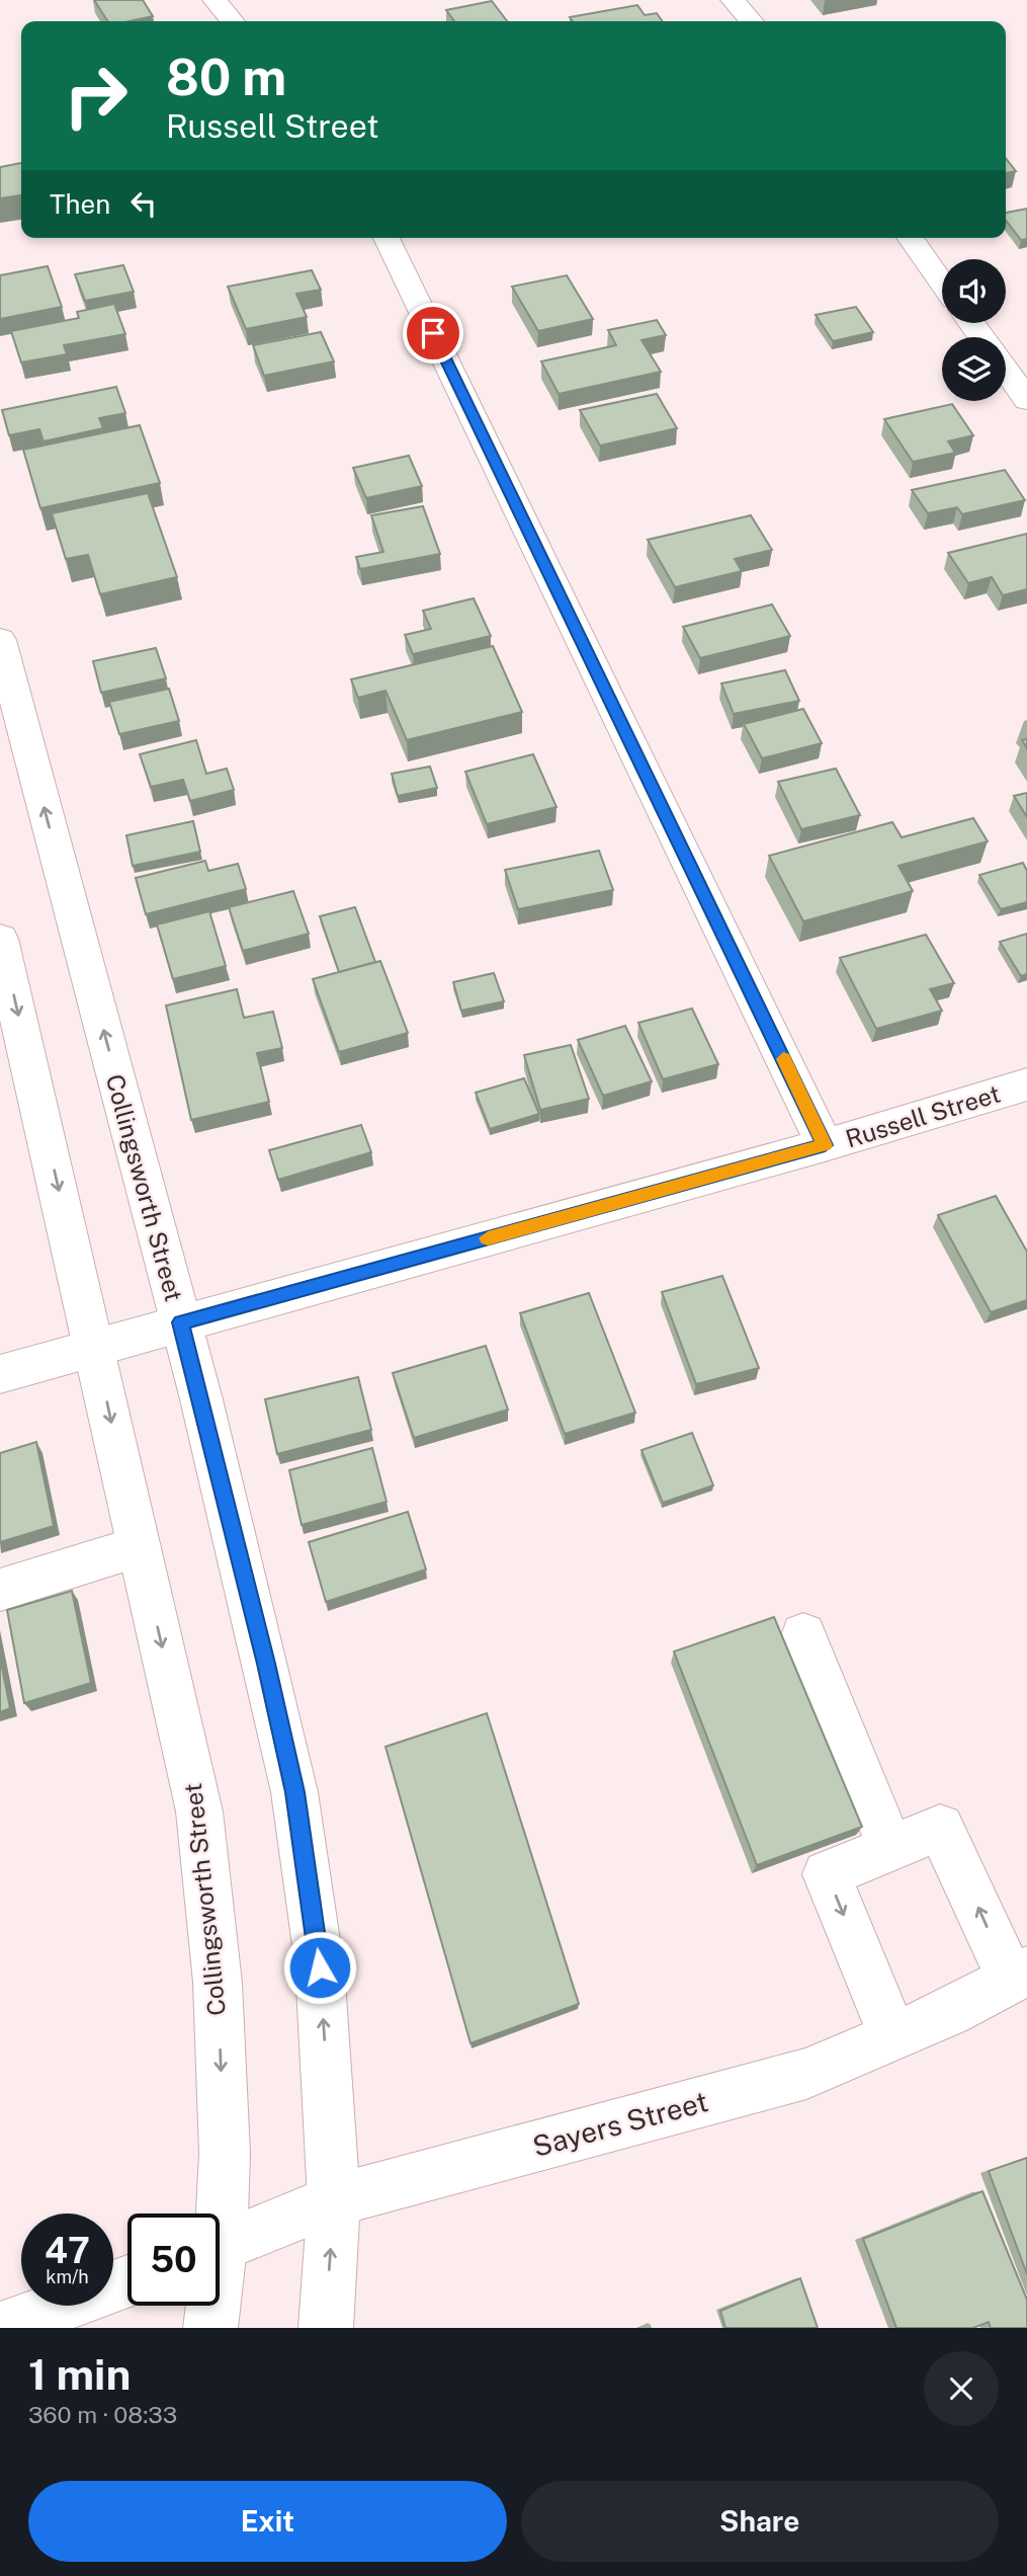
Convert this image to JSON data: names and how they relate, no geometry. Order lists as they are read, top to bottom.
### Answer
{
  "streets": {
    "street": ["Russell Street", "Collingsworth Street", "Sayers Street"]
  },
  "crossings": [
    ["Russell Street", "Collingsworth Street"],
    ["Collingsworth Street", "Sayers Street"]
  ],
  "page": {
    "turn": ["80 m", "Russell Street"],
    "then": "Then",
    "speed": "47 km/h",
    "limit": "50",
    "heading": ["1 min", "360 m · 08:33"],
    "buttons": ["Exit", "Share"]
  }
}
